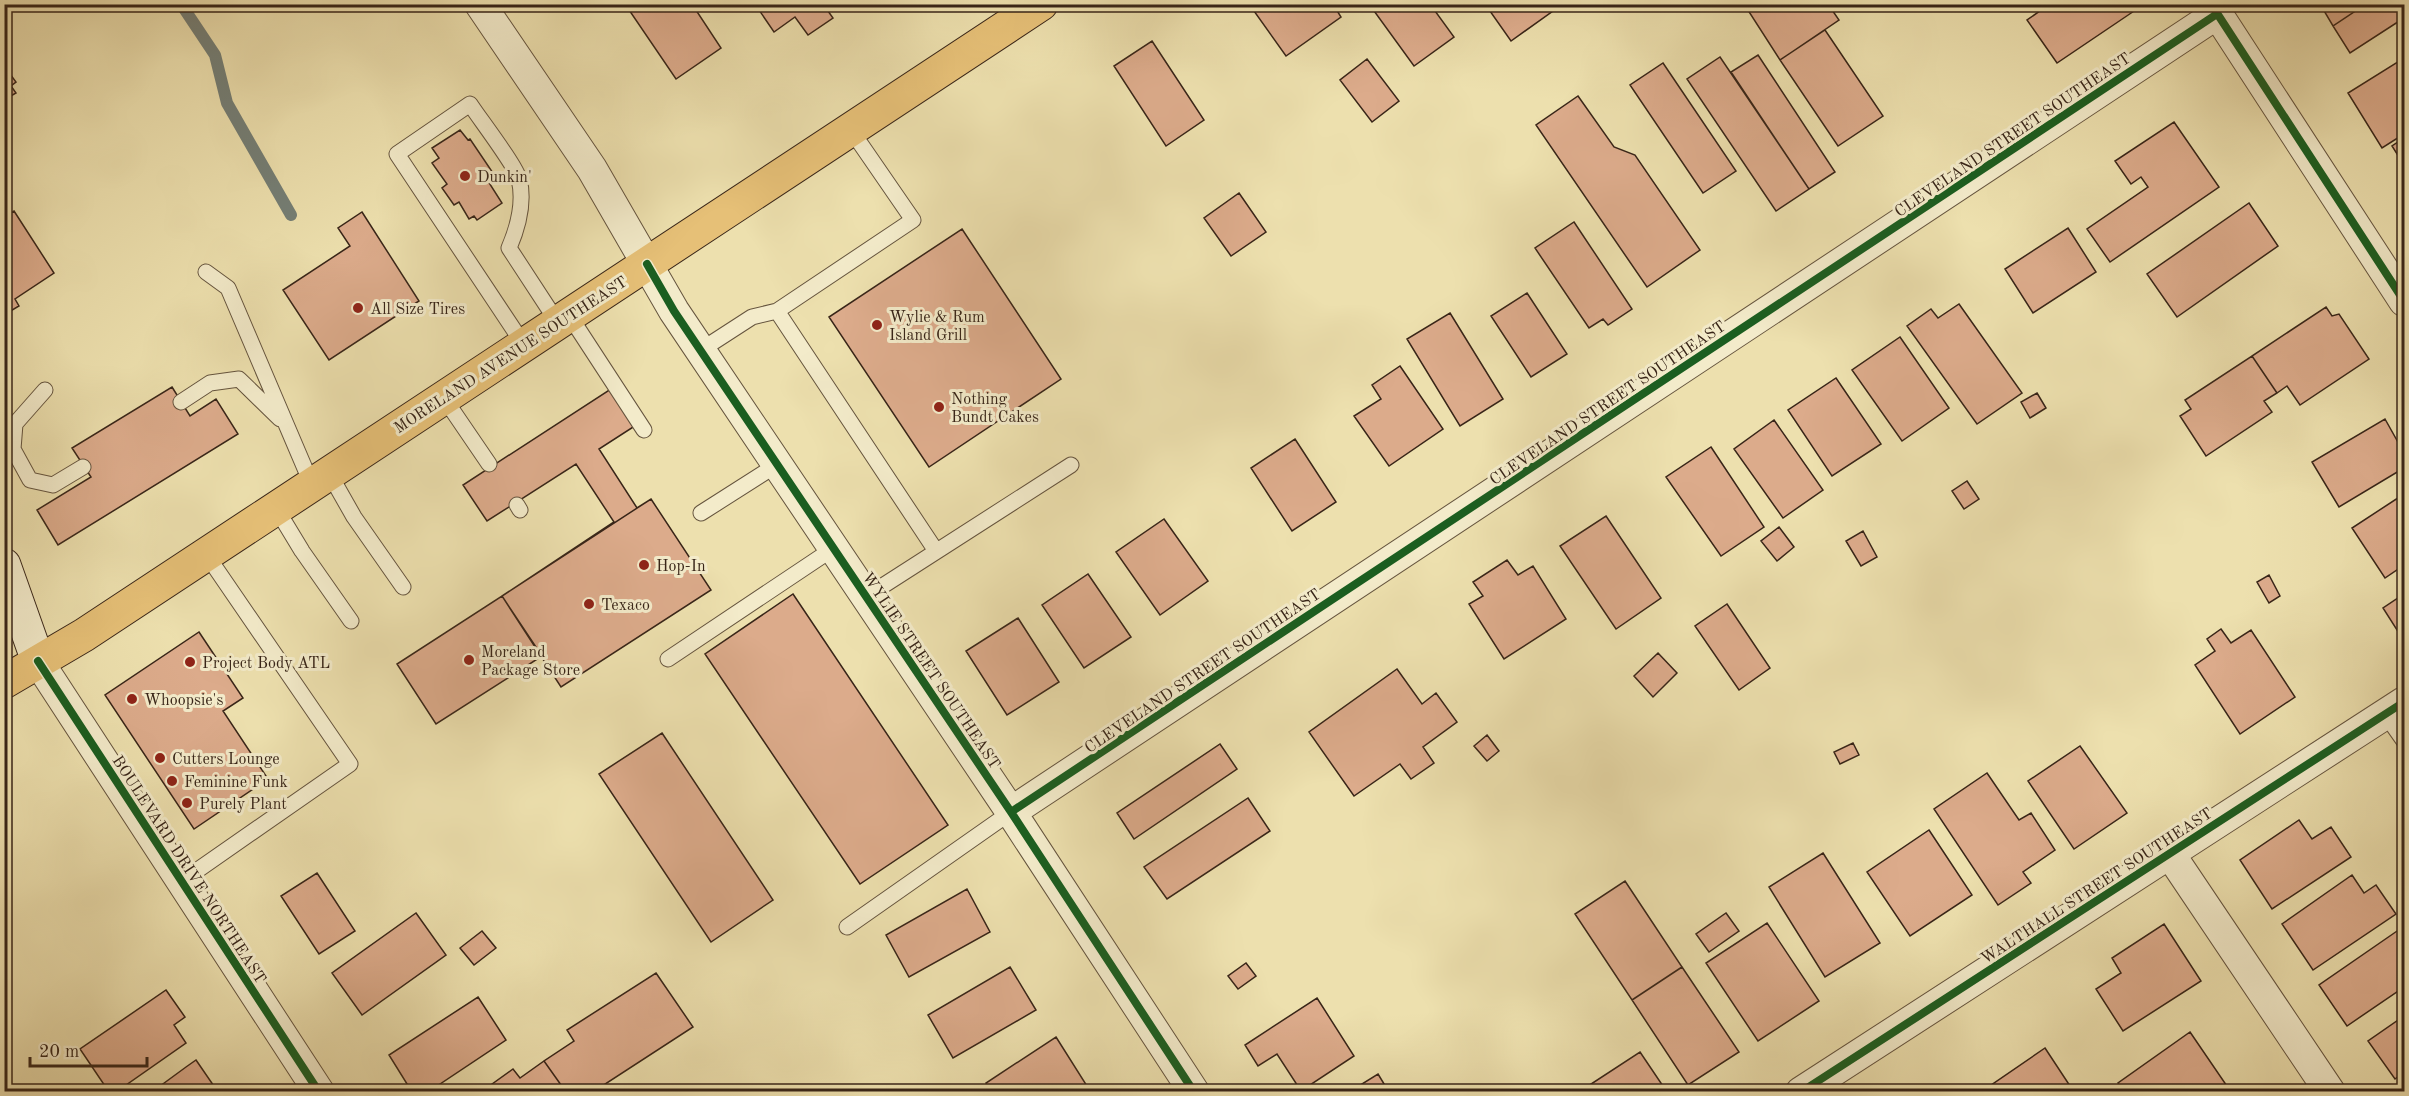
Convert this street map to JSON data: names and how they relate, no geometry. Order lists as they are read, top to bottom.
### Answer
{
  "streets": {
    "highway": ["MORELAND AVENUE SOUTHEAST"],
    "street": [
      "CLEVELAND STREET SOUTHEAST",
      "WYLIE STREET SOUTHEAST",
      "BOULEVARD DRIVE NORTHEAST",
      "WALTHALL STREET SOUTHEAST"
    ]
  },
  "crossings": [
    ["CLEVELAND STREET SOUTHEAST", "WYLIE STREET SOUTHEAST"],
    ["MORELAND AVENUE SOUTHEAST", "WYLIE STREET SOUTHEAST"],
    ["MORELAND AVENUE SOUTHEAST", "BOULEVARD DRIVE NORTHEAST"]
  ],
  "places": [
    "Dunkin'",
    "All Size Tires",
    "Wylie & Rum Island Grill",
    "Nothing Bundt Cakes",
    "Hop-In",
    "Texaco",
    "Moreland Package Store",
    "Project Body ATL",
    "Whoopsie's",
    "Cutters Lounge",
    "Feminine Funk",
    "Purely Plant"
  ],
  "scale_bar": "20 m"
}
